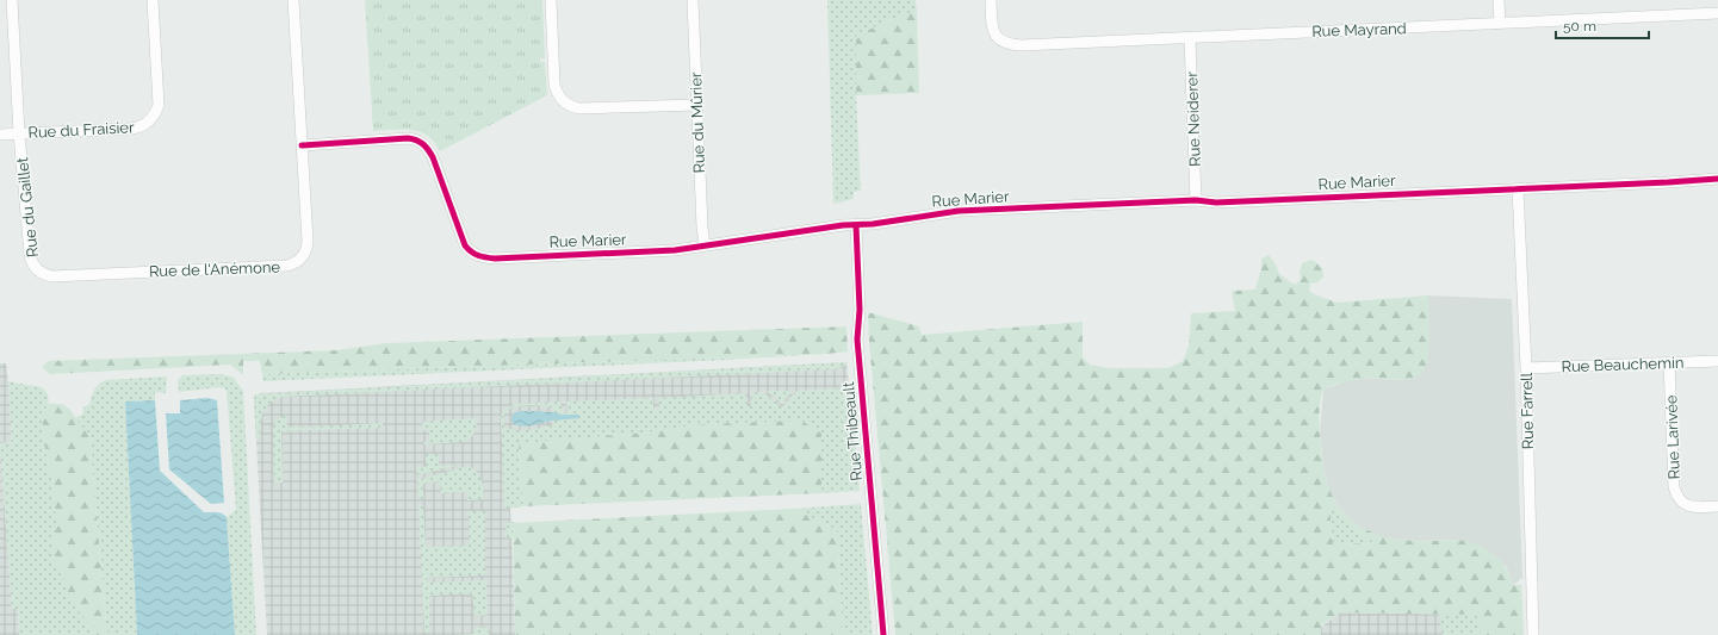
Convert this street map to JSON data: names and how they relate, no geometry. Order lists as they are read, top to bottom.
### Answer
{
  "streets": {
    "street": [
      "Rue Mayrand",
      "Rue Neiderer",
      "Rue du Mûrier",
      "Rue du Fraisier",
      "Rue Marier",
      "Rue du Gaillet",
      "Rue de l'Anémone",
      "Rue Beauchemin",
      "Rue Farrell",
      "Rue Thibeault",
      "Rue Larivée"
    ]
  },
  "crossings": [
    ["Rue Mayrand", "Rue Neiderer"],
    ["Rue Neiderer", "Rue Marier"],
    ["Rue du Mûrier", "Rue Marier"],
    ["Rue du Fraisier", "Rue du Gaillet"],
    ["Rue Marier", "Rue de l'Anémone"],
    ["Rue Marier", "Rue Farrell"],
    ["Rue Marier", "Rue Thibeault"],
    ["Rue du Gaillet", "Rue de l'Anémone"],
    ["Rue Beauchemin", "Rue Farrell"],
    ["Rue Beauchemin", "Rue Larivée"]
  ],
  "scale_bar": "50 m"
}
